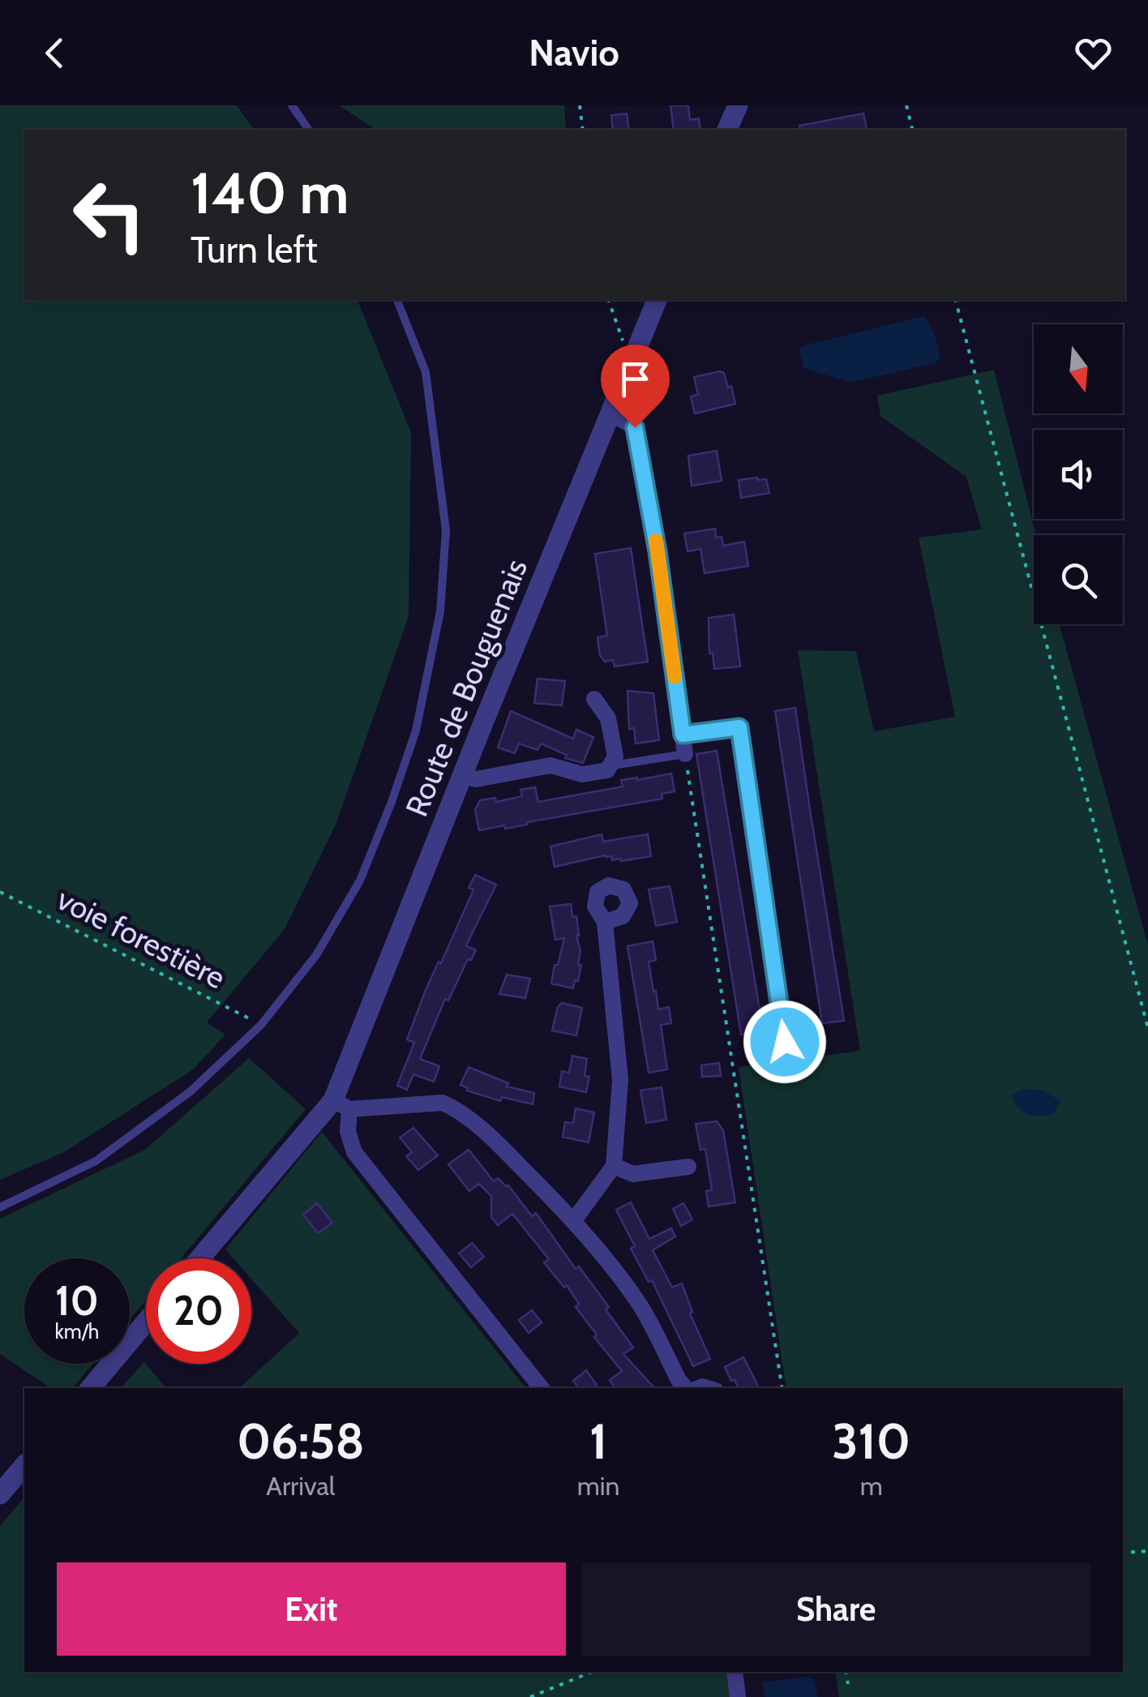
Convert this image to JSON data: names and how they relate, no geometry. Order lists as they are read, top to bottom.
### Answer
{
  "streets": {
    "street": ["Route de Bouguenais"],
    "path": ["voie forestière"]
  },
  "north": "bottom",
  "page": {
    "header": "Navio",
    "turn": ["140 m", "Turn left"],
    "speed": "10 km/h",
    "limit": "20",
    "eta": [
      "06:58",
      "Arrival",
      "1",
      "min",
      "310",
      "m"
    ],
    "buttons": ["Exit", "Share"]
  }
}
